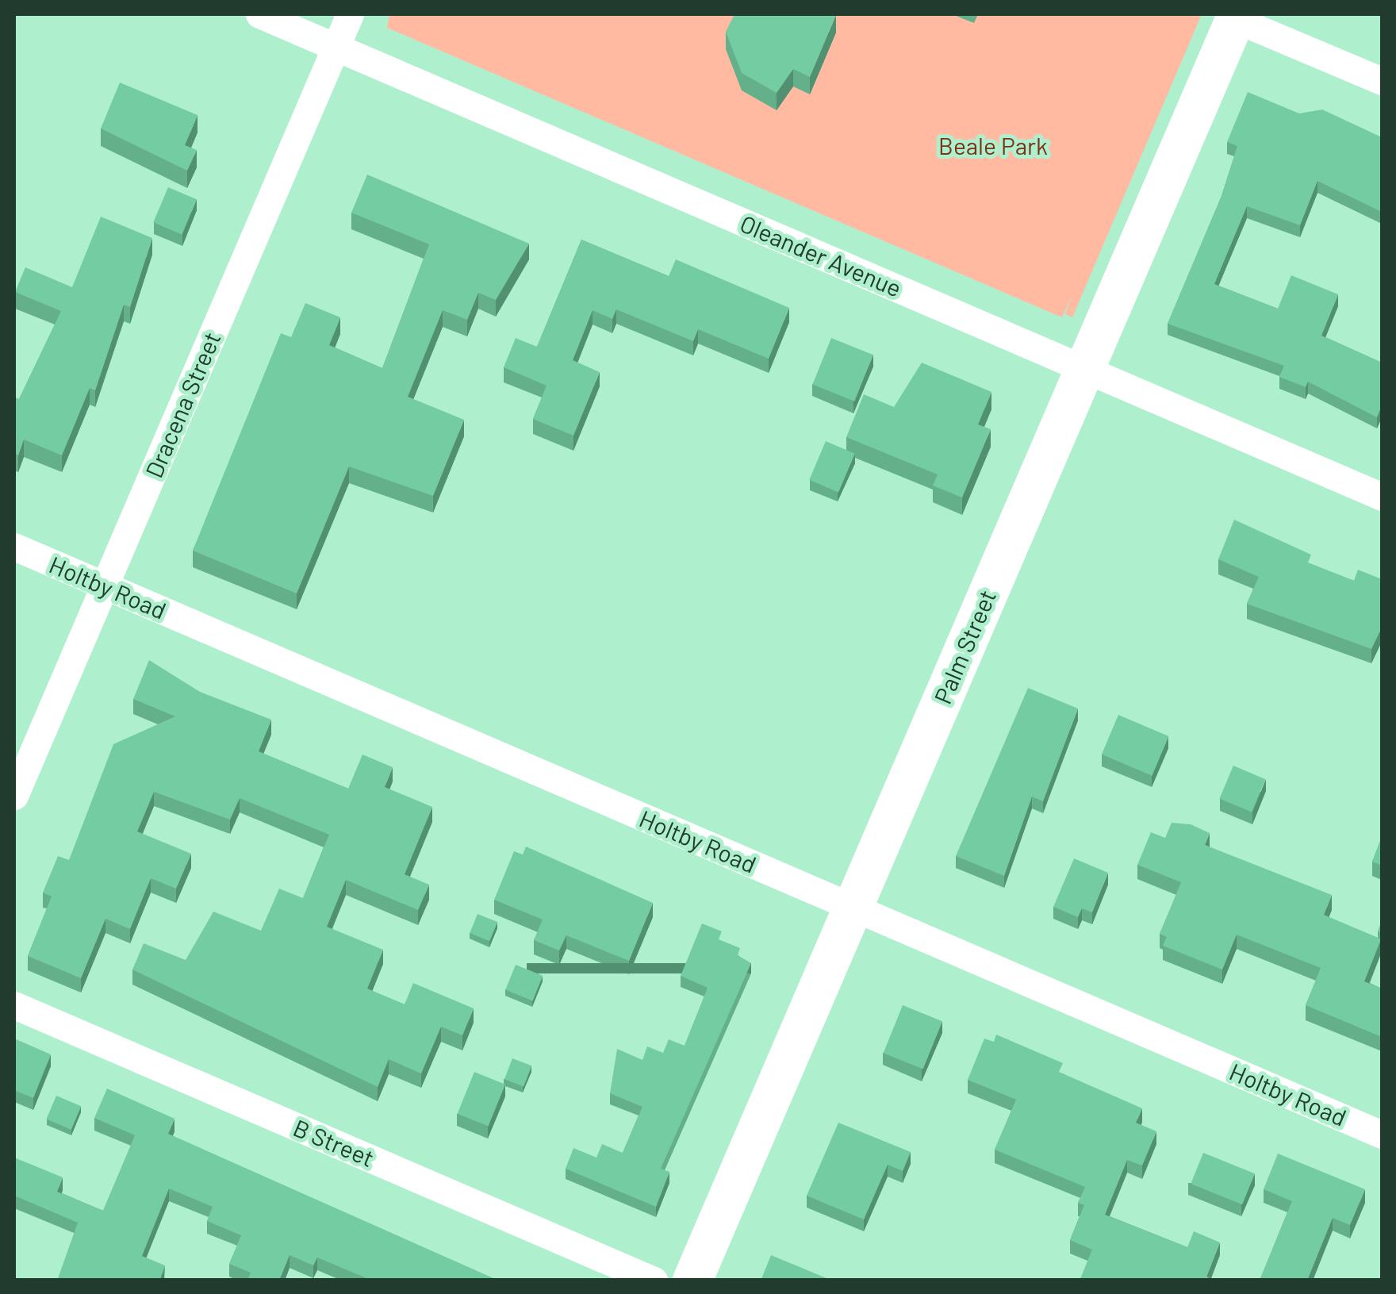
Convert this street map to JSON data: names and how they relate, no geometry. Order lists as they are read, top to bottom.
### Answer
{
  "streets": {
    "street": [
      "Oleander Avenue",
      "Dracena Street",
      "Holtby Road",
      "Palm Street",
      "B Street"
    ]
  },
  "crossings": [
    ["Oleander Avenue", "Dracena Street"],
    ["Oleander Avenue", "Palm Street"],
    ["Dracena Street", "Holtby Road"],
    ["Holtby Road", "Palm Street"]
  ],
  "parks": ["Beale Park"]
}
